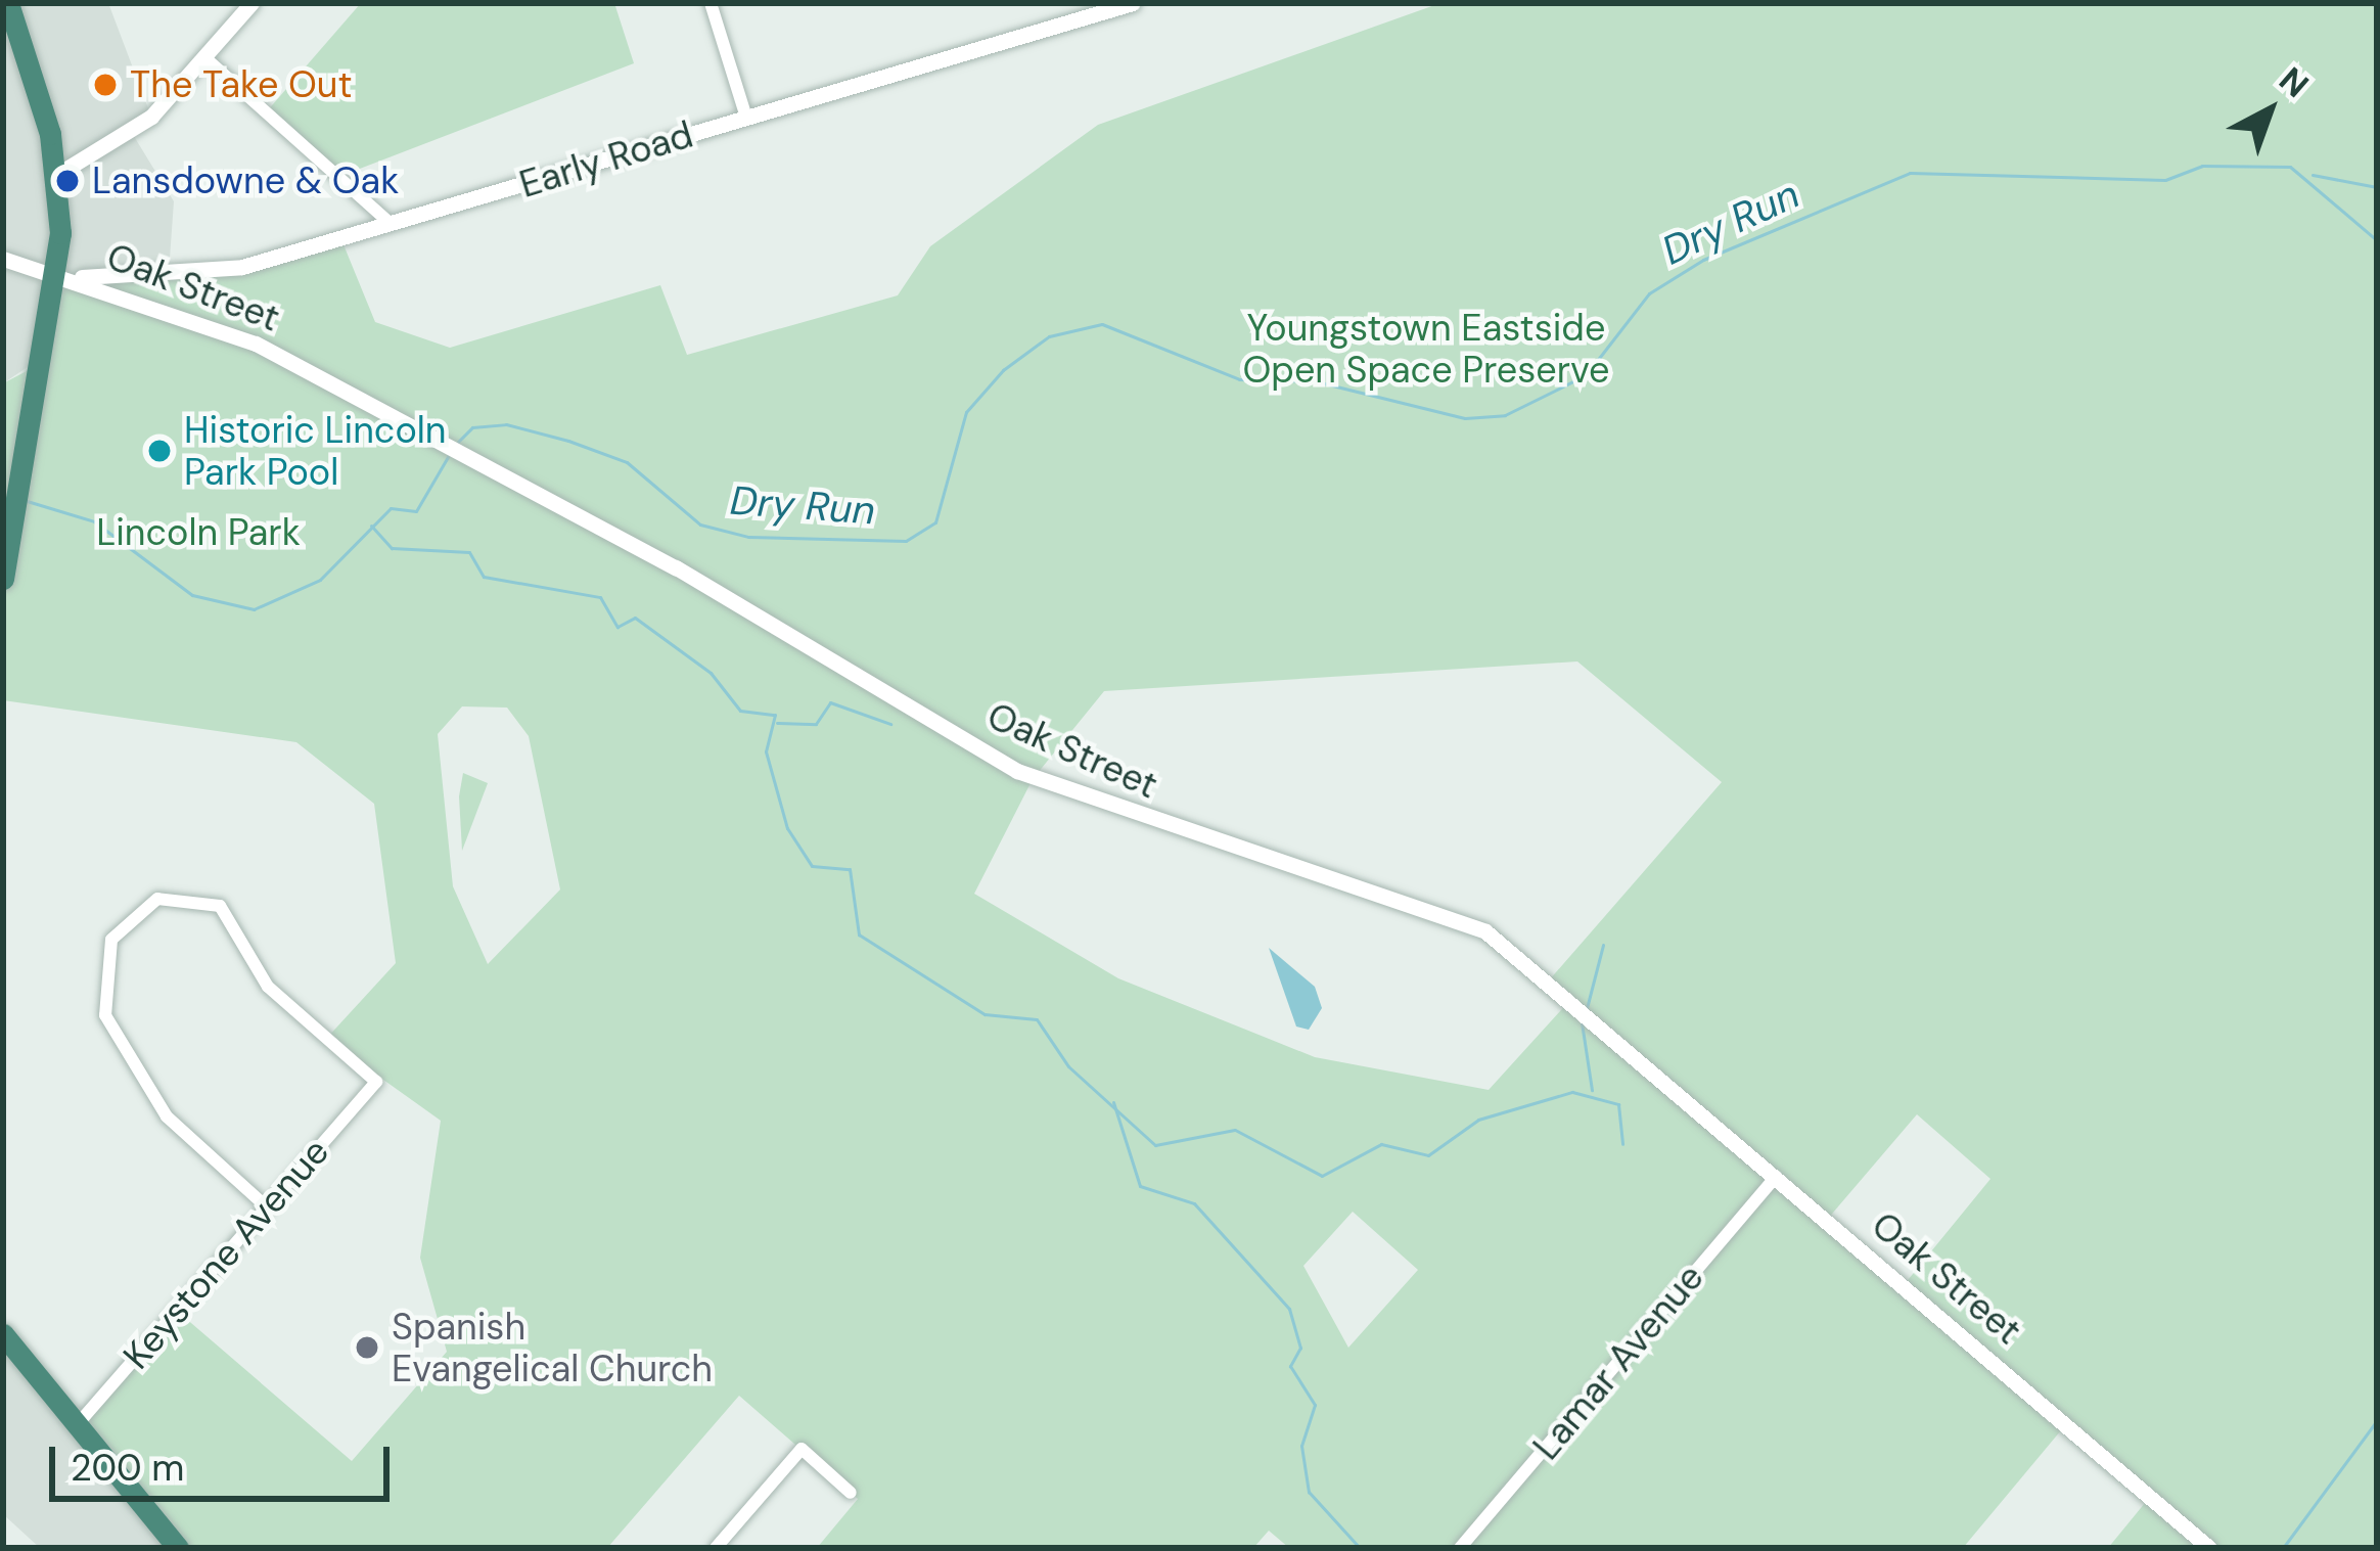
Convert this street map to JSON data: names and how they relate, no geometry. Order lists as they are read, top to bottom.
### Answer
{
  "streets": {
    "highway": ["Oak Street"],
    "street": ["Early Road", "Keystone Avenue", "Lamar Avenue"]
  },
  "crossings": [
    ["Early Road", "Oak Street"],
    ["Oak Street", "Lamar Avenue"]
  ],
  "water": ["Dry Run"],
  "parks": ["Youngstown Eastside Open Space Preserve", "Lincoln Park"],
  "places": [
    "The Take Out",
    "Lansdowne & Oak",
    "Historic Lincoln Park Pool",
    "Spanish Evangelical Church"
  ],
  "scale_bar": "200 m",
  "north": "top right"
}
